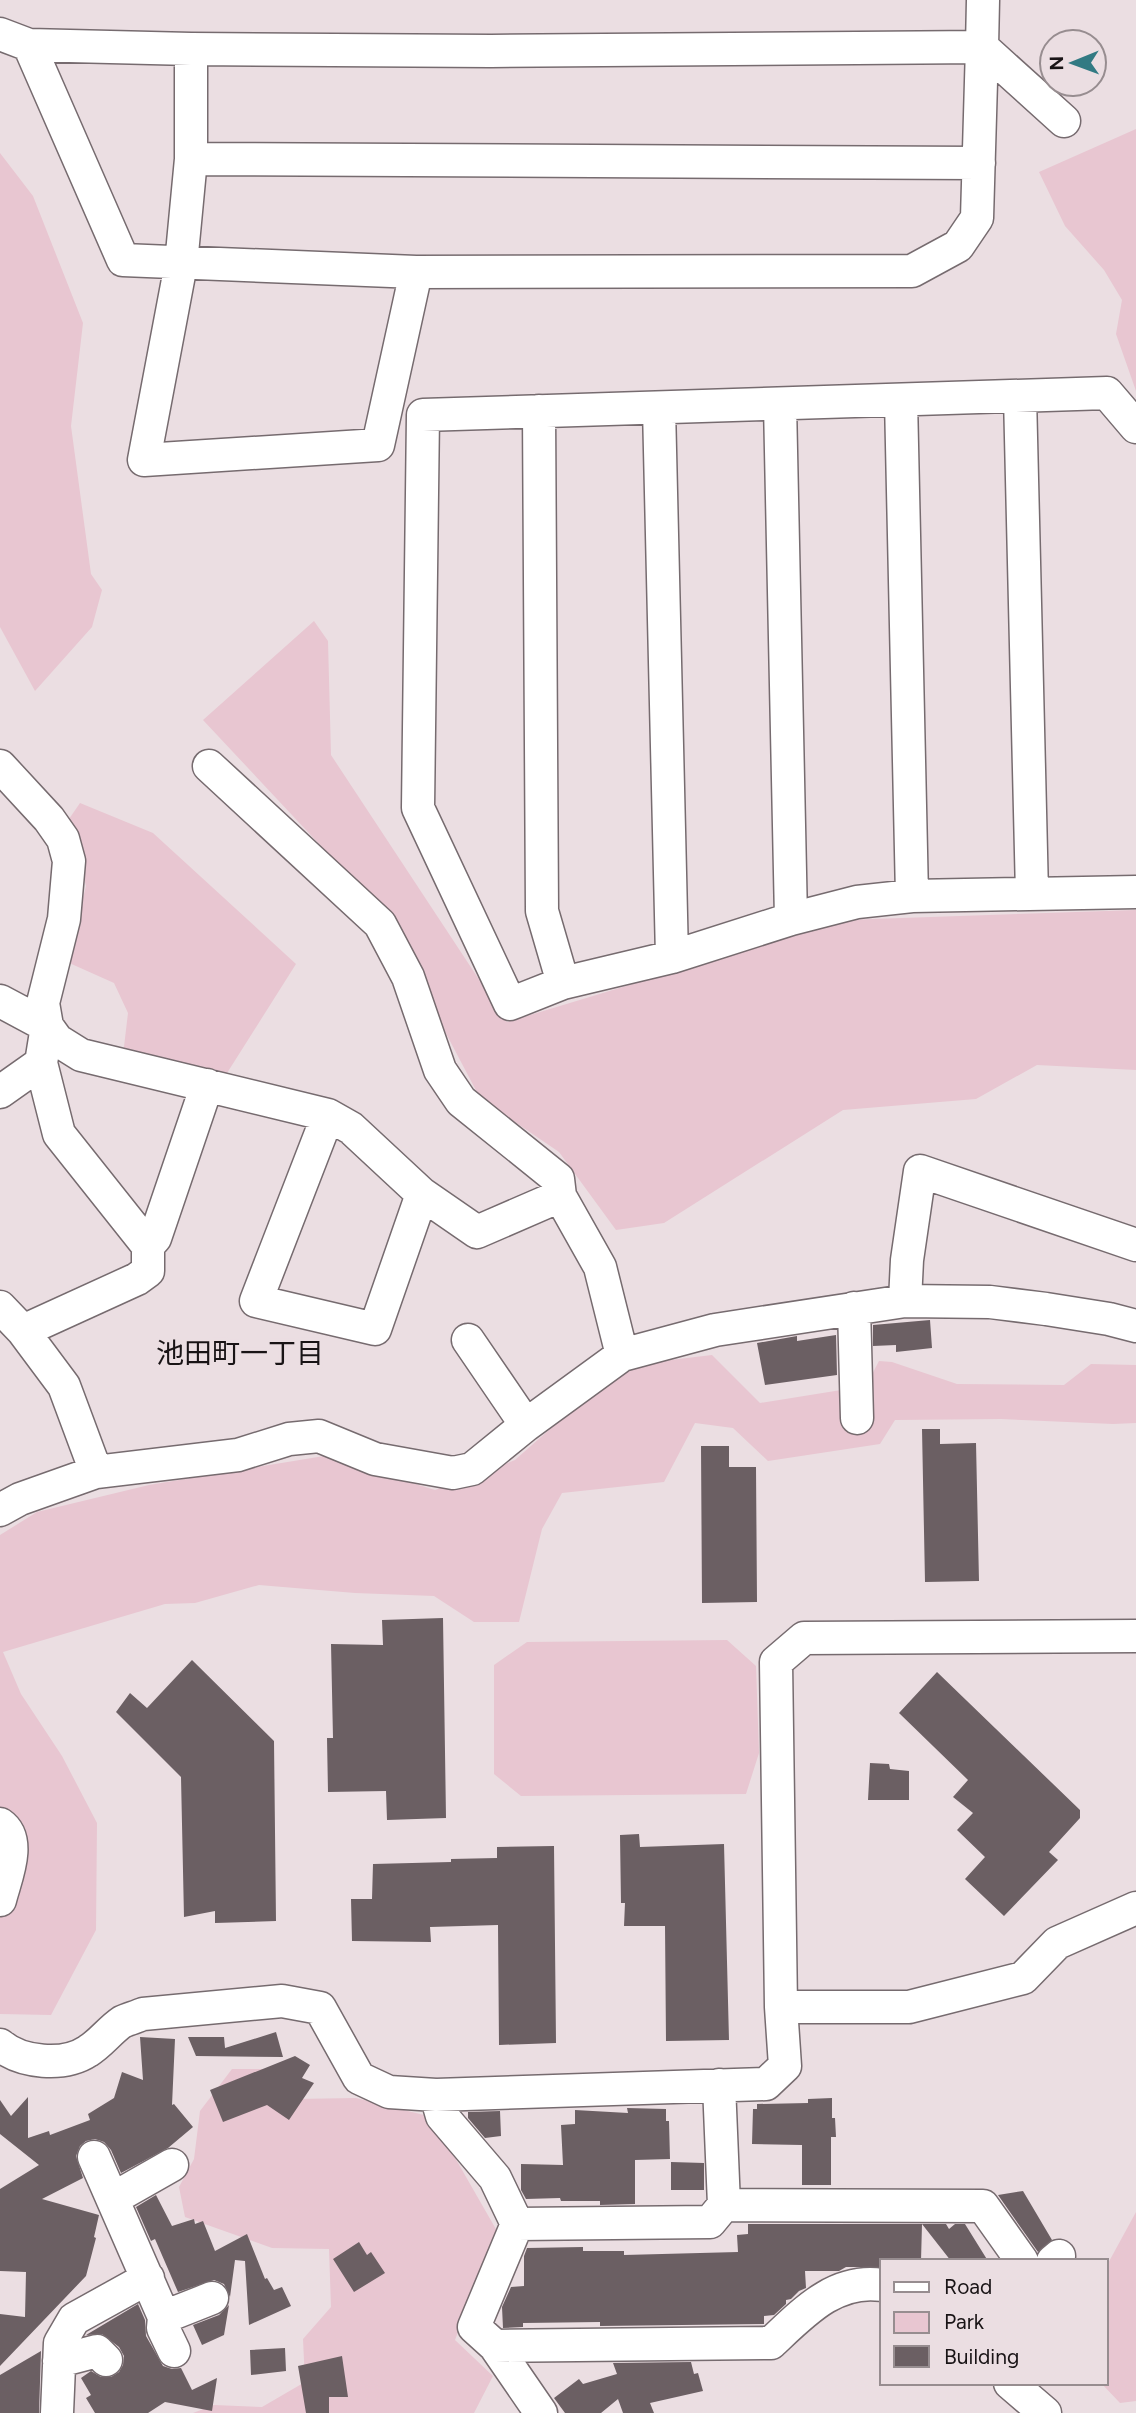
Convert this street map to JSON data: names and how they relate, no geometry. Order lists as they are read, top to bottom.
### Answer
{
  "districts": ["池田町一丁目"],
  "legend": ["Road", "Park", "Building"],
  "north": "left"
}
